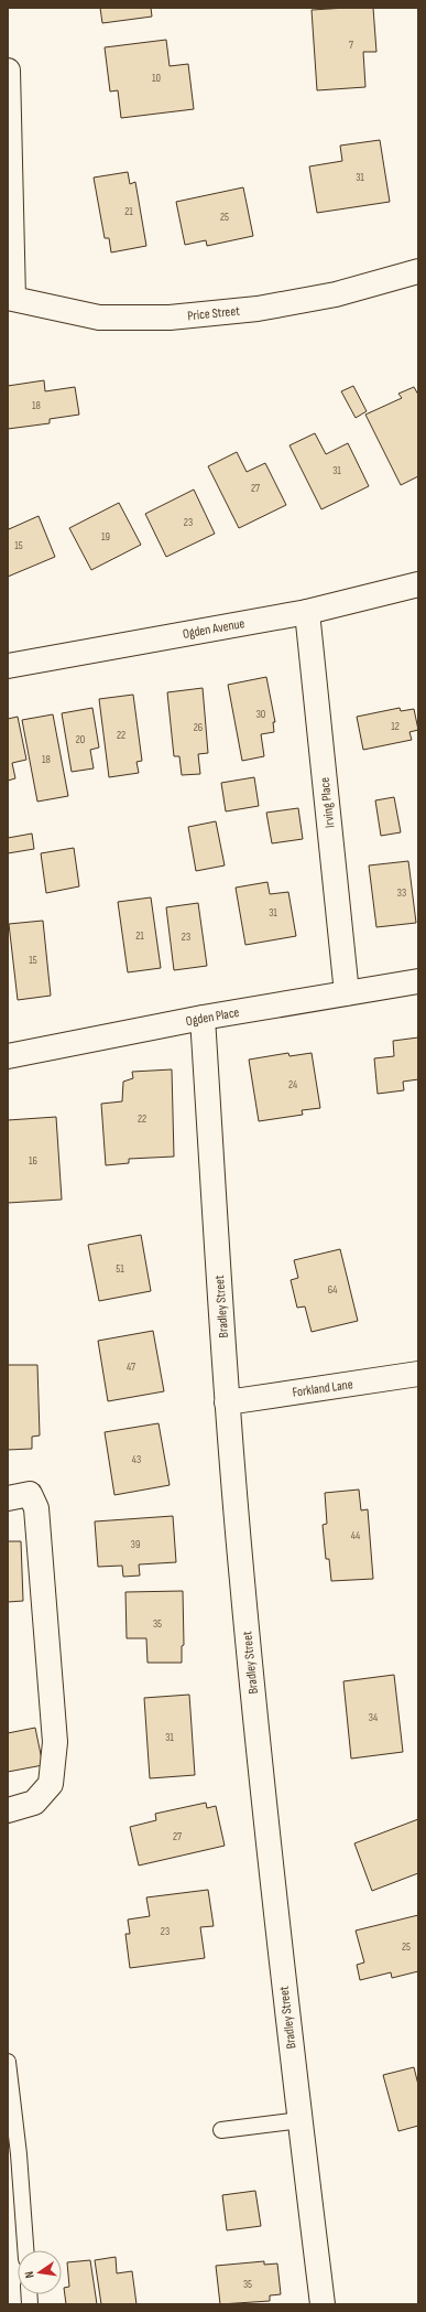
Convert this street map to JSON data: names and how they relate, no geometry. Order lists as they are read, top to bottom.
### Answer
{
  "streets": {
    "street": [
      "Price Street",
      "Ogden Avenue",
      "Irving Place",
      "Ogden Place",
      "Bradley Street",
      "Forkland Lane"
    ]
  },
  "crossings": [
    ["Ogden Avenue", "Irving Place"],
    ["Irving Place", "Ogden Place"],
    ["Ogden Place", "Bradley Street"],
    ["Bradley Street", "Forkland Lane"]
  ],
  "house_numbers": [
    "7",
    "10",
    "31",
    "21",
    "25",
    "18",
    "31",
    "27",
    "23",
    "19",
    "15",
    "30",
    "12",
    "26",
    "22",
    "20",
    "18",
    "33",
    "31",
    "21",
    "23",
    "15",
    "24",
    "22",
    "16",
    "51",
    "64",
    "47",
    "43",
    "44",
    "39",
    "35",
    "34",
    "31",
    "27",
    "23",
    "25",
    "35"
  ],
  "north": "left"
}
